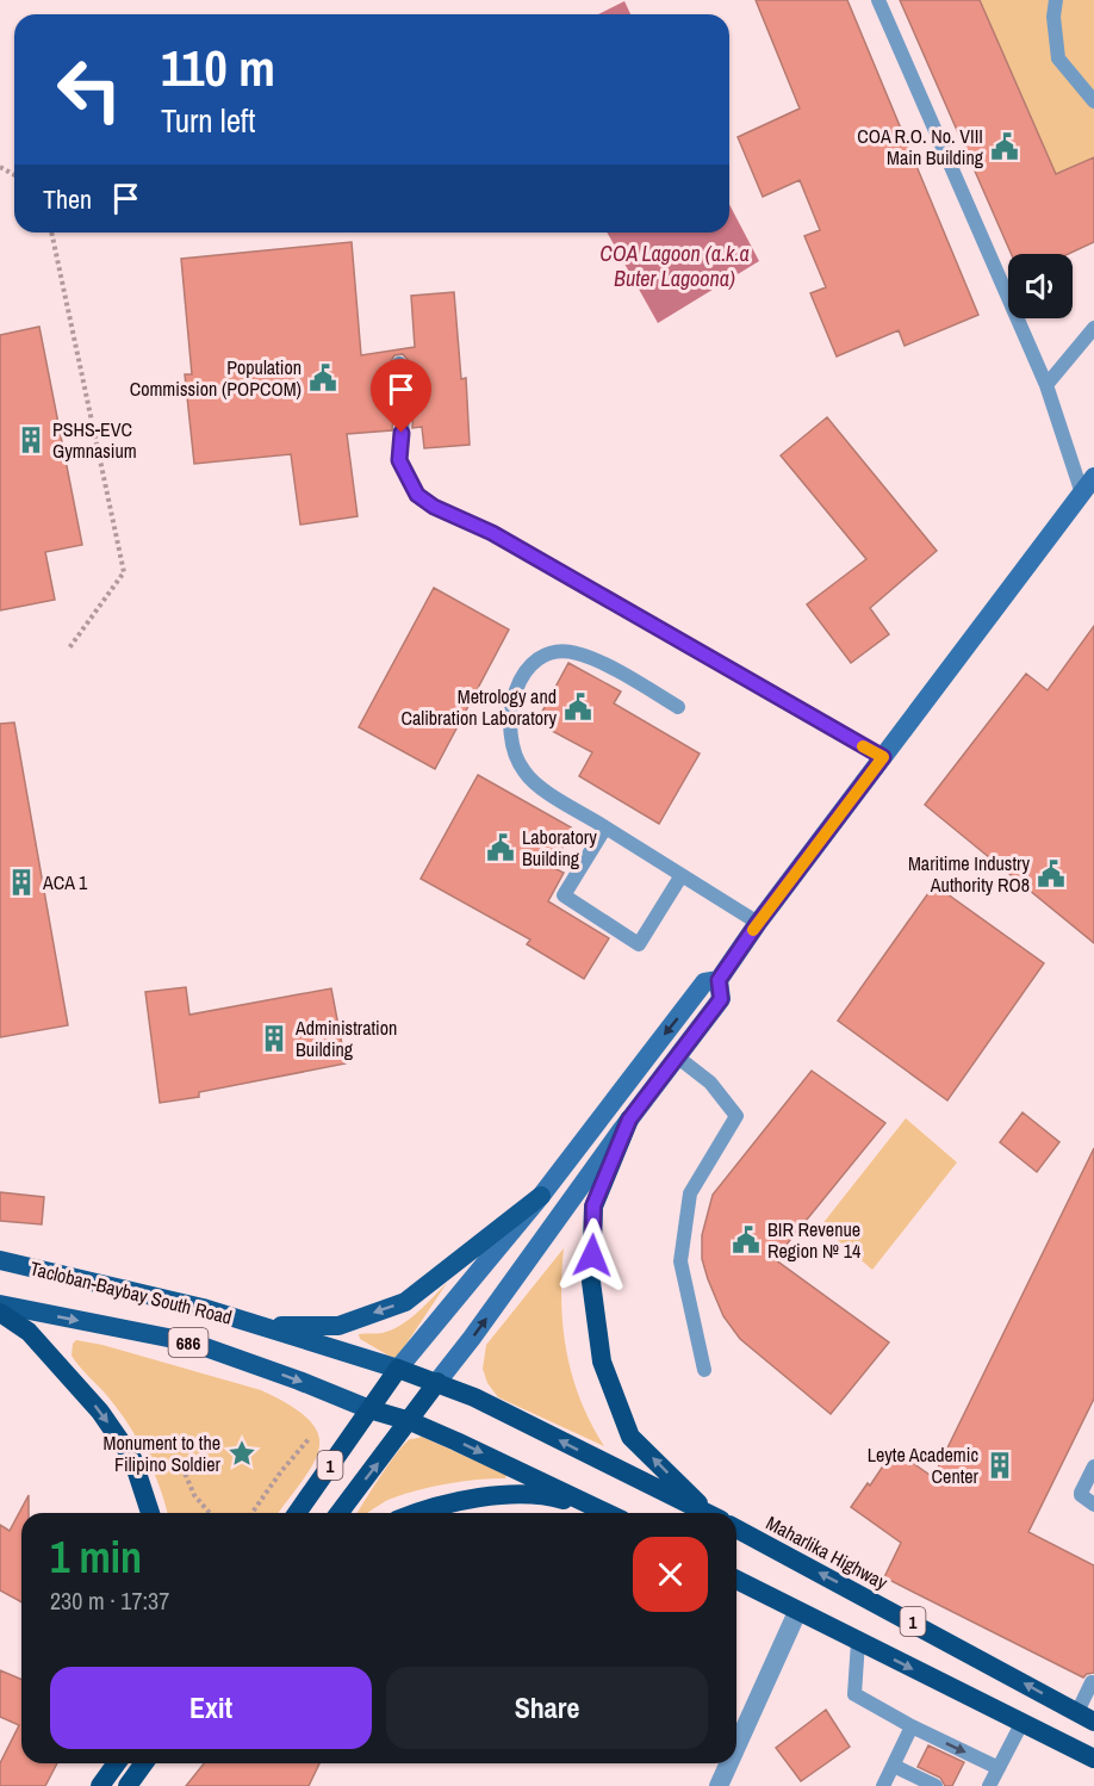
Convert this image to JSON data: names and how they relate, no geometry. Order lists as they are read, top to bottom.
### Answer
{
  "streets": {
    "highway": ["1", "Maharlika Highway"],
    "main road": ["Tacloban-Baybay South Road", "686"]
  },
  "crossings": [
    ["Tacloban-Baybay South Road", "686"],
    ["Tacloban-Baybay South Road", "1"]
  ],
  "water": ["COA Lagoon (a.k.a Buter Lagoona)"],
  "places": {
    "public building": [
      "COA R.O. No. VIII Main Building",
      "Population Commission (POPCOM)",
      "Metrology and Calibration Laboratory",
      "Laboratory Building",
      "Maritime Industry Authority RO8",
      "BIR Revenue Region № 14"
    ],
    "building": [
      "PSHS-EVC Gymnasium",
      "ACA 1",
      "Administration Building",
      "Leyte Academic Center"
    ],
    "place": ["Monument to the Filipino Soldier"]
  },
  "page": {
    "turn": ["110 m", "Turn left"],
    "then": "Then",
    "heading": ["1 min", "230 m · 17:37"],
    "buttons": ["Exit", "Share"]
  }
}
